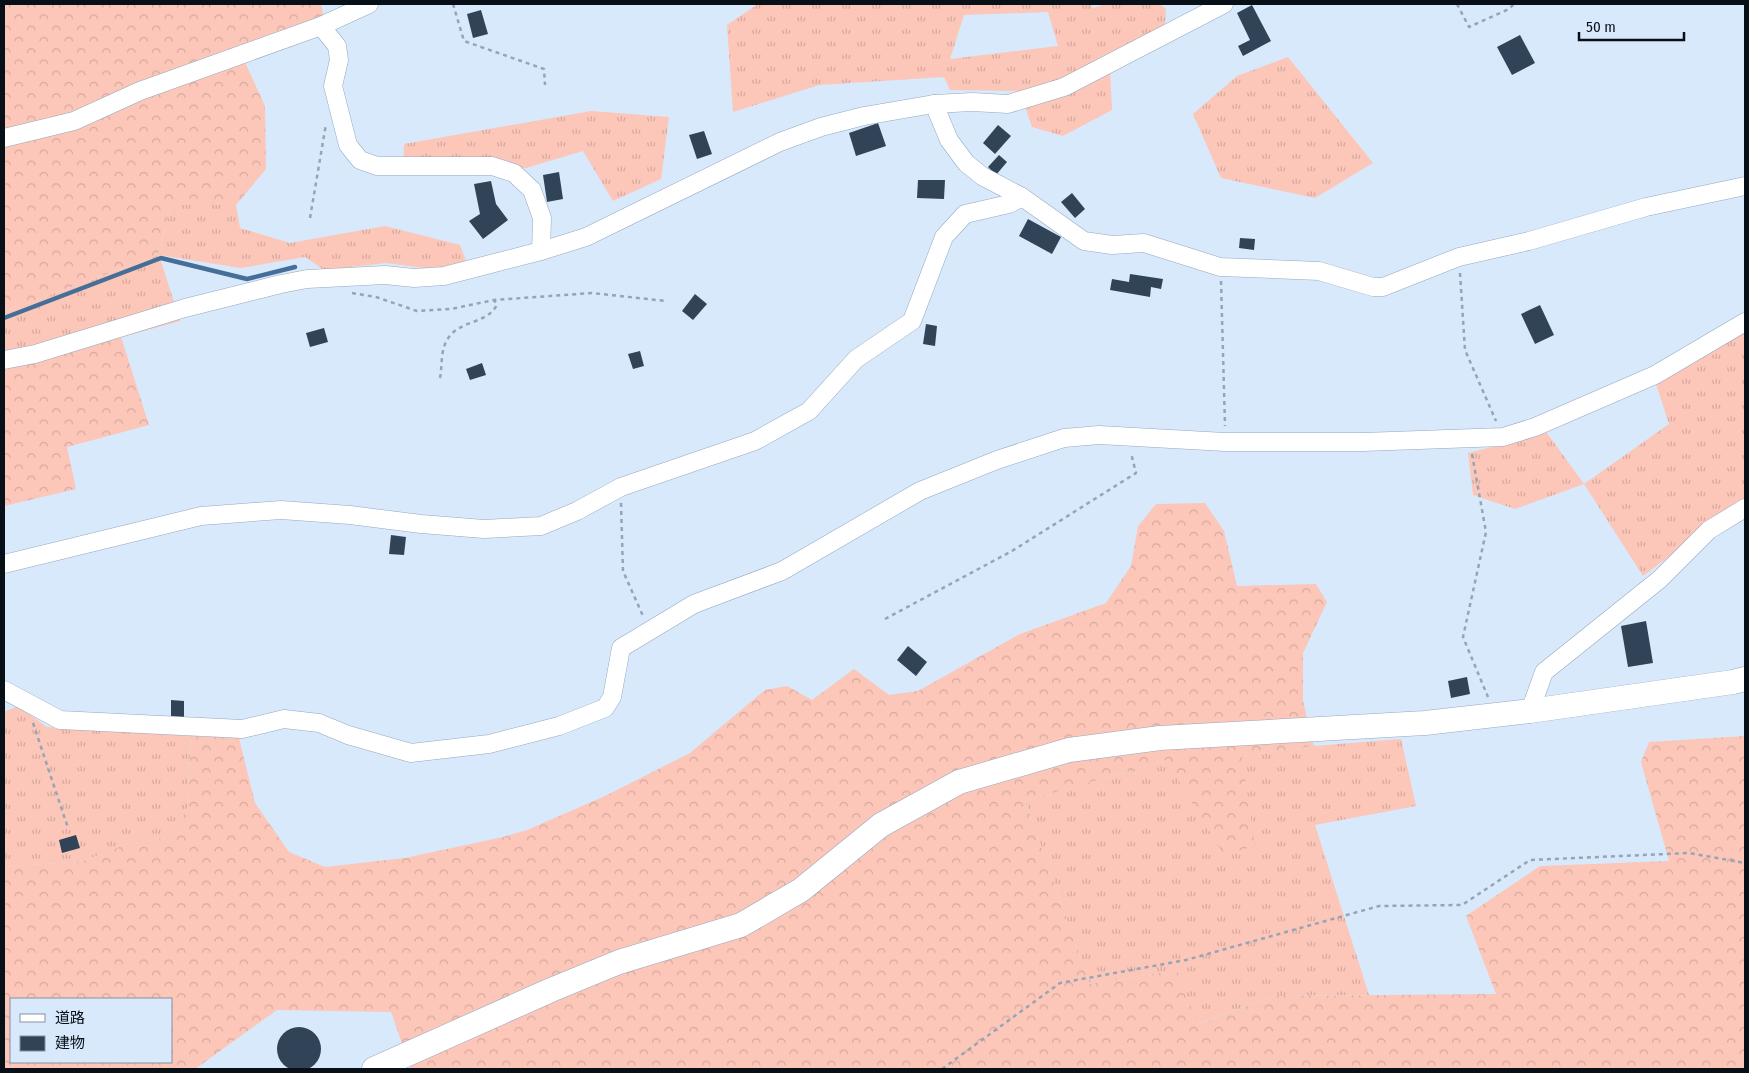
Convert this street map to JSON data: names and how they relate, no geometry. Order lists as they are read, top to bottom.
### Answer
{
  "legend": ["道路", "建物"],
  "scale_bar": "50 m"
}
